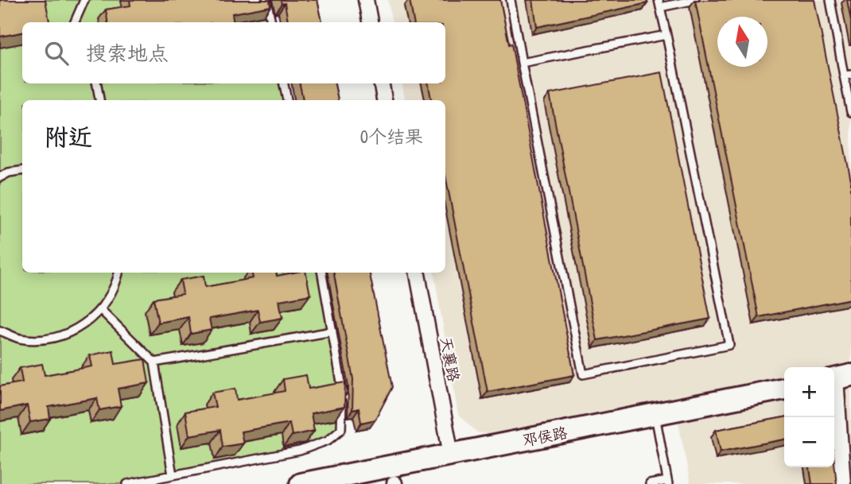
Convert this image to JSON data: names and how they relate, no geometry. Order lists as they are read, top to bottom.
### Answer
{
  "streets": {
    "street": ["天襄路", "邓侯路"]
  },
  "crossings": [
    ["天襄路", "邓侯路"]
  ],
  "north": "top",
  "page": {
    "search": "搜索地点",
    "heading": ["附近", "0个结果"],
    "map_buttons": ["+", "−"]
  }
}
